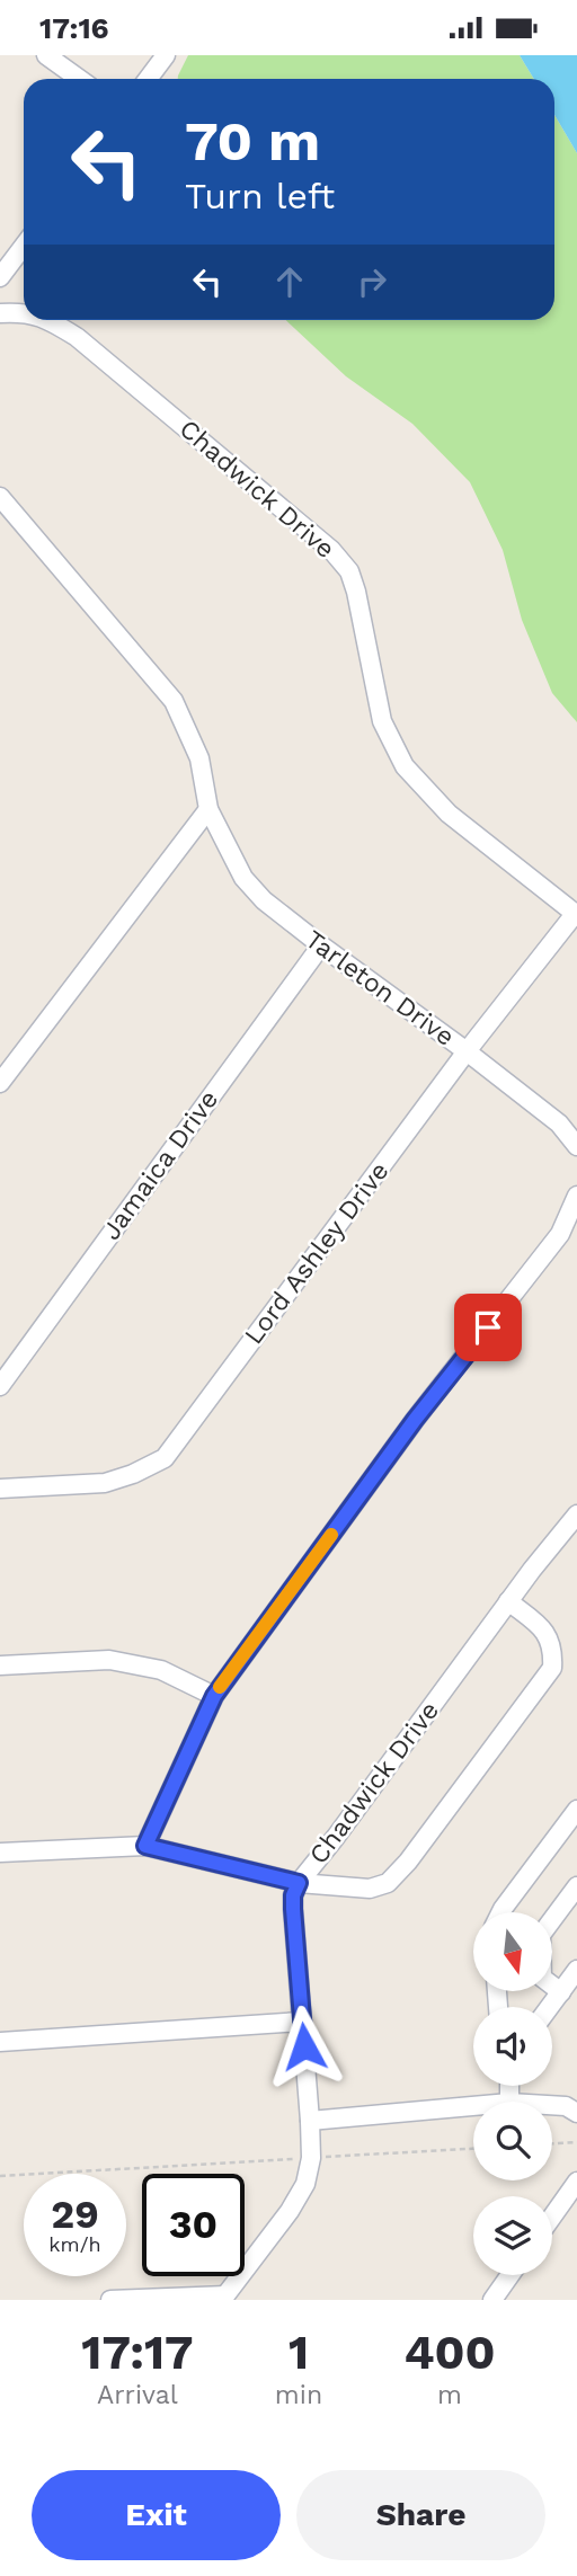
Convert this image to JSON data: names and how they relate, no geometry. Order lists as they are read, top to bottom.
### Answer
{
  "streets": {
    "street": [
      "Chadwick Drive",
      "Tarleton Drive",
      "Jamaica Drive",
      "Lord Ashley Drive"
    ]
  },
  "crossings": [
    ["Chadwick Drive", "Lord Ashley Drive"],
    ["Tarleton Drive", "Jamaica Drive"],
    ["Tarleton Drive", "Lord Ashley Drive"]
  ],
  "north": "bottom",
  "page": {
    "status": "17:16",
    "turn": ["70 m", "Turn left"],
    "speed": "29 km/h",
    "limit": "30",
    "eta": [
      "17:17",
      "Arrival",
      "1",
      "min",
      "400",
      "m"
    ],
    "buttons": ["Exit", "Share"]
  }
}
